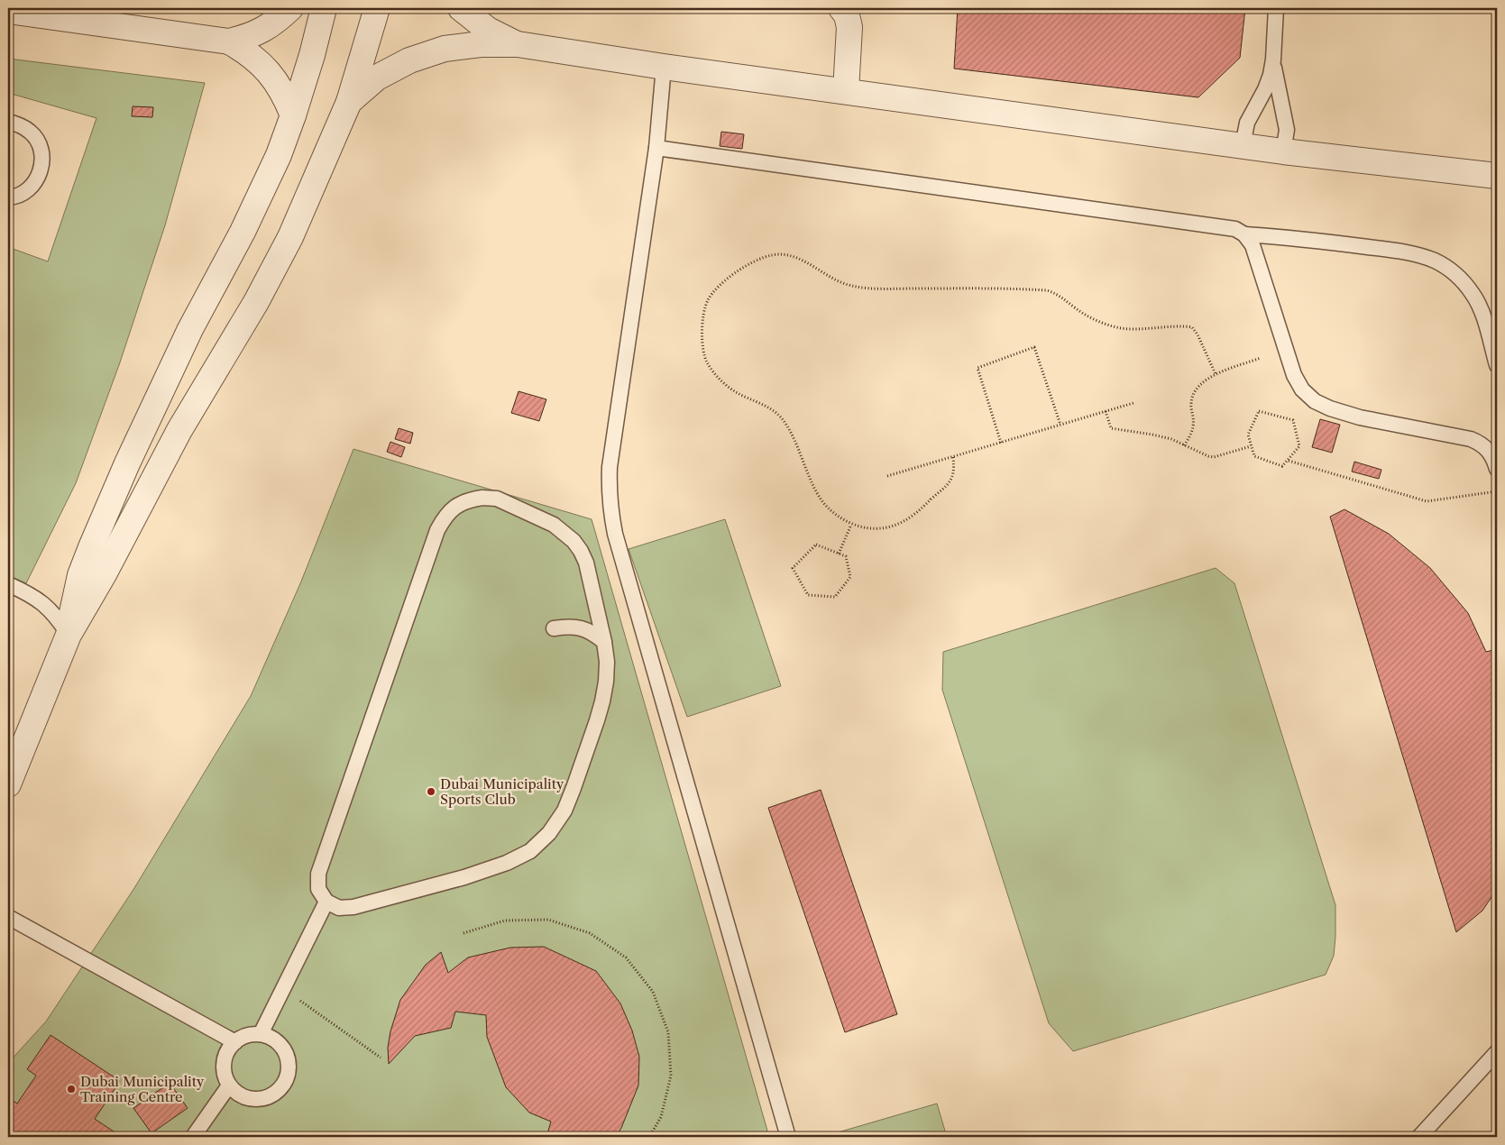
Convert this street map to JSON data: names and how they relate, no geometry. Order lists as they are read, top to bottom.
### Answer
{
  "places": ["Dubai Municipality Sports Club", "Dubai Municipality Training Centre"]
}
